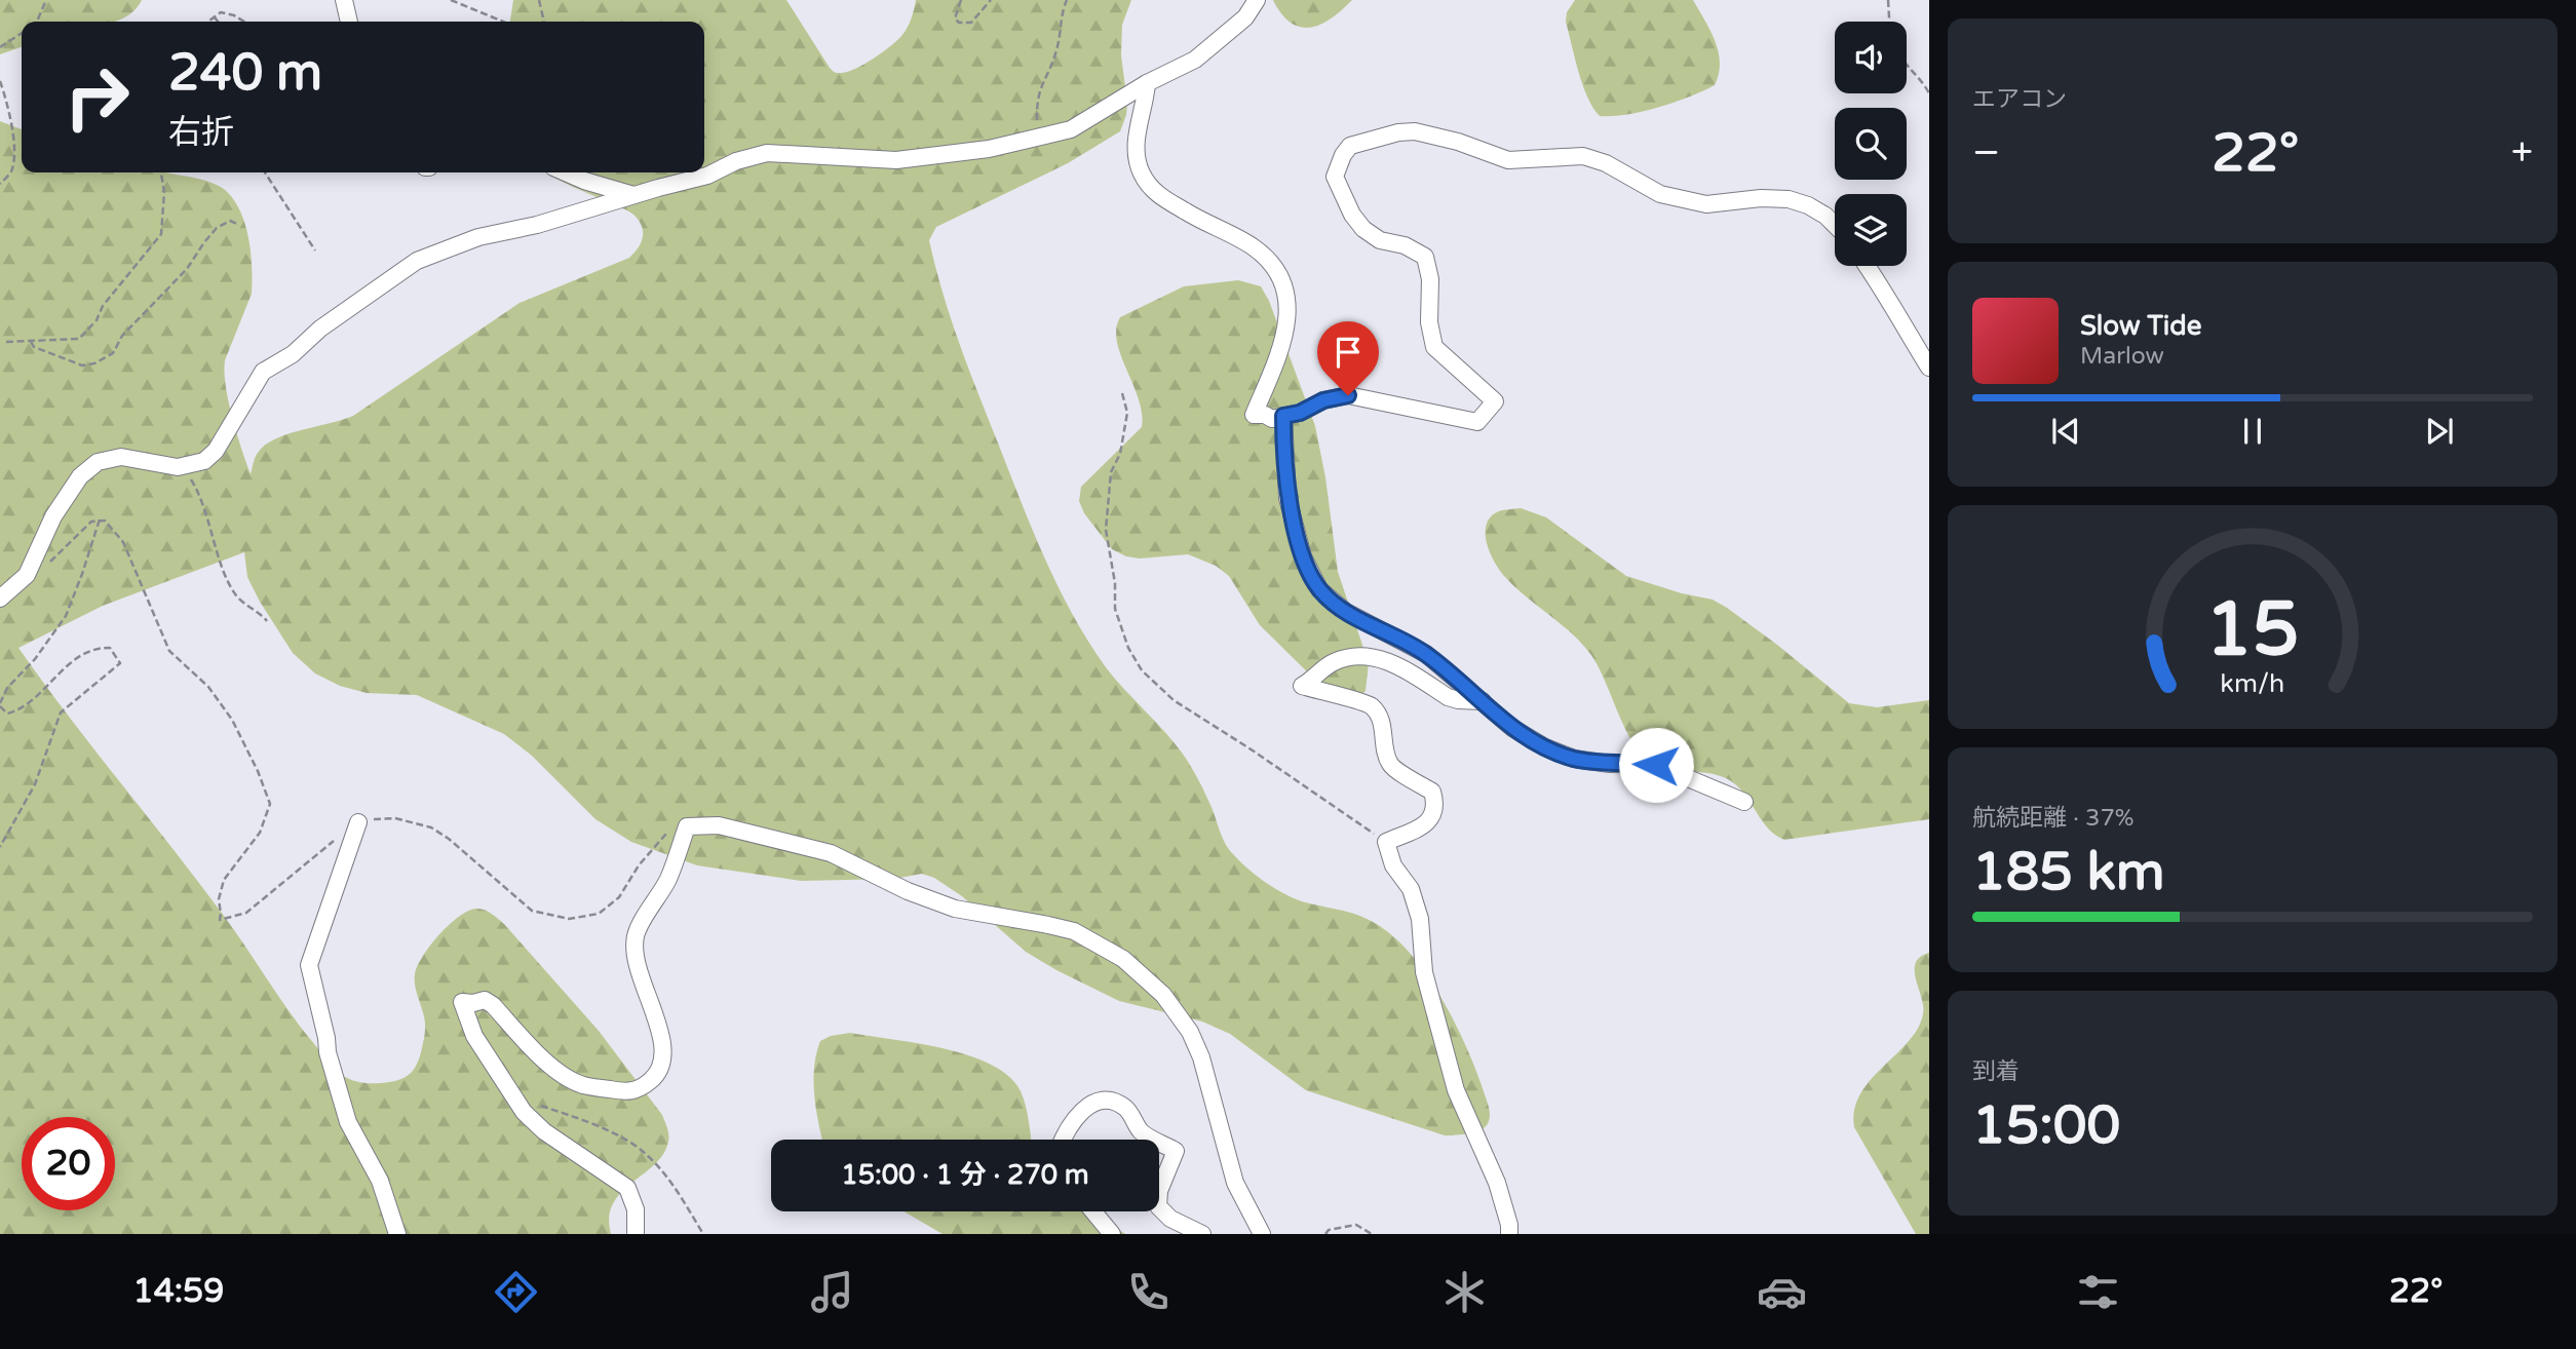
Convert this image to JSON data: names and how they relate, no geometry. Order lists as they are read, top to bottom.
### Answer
{
  "page": {
    "tile": [
      "エアコン",
      ["航続距離 · 37%", "185 km"],
      ["到着", "15:00"]
    ],
    "turn": ["240 m", "右折"],
    "heat": ["−", "22°", "+"],
    "song": ["Slow Tide", "Marlow"],
    "limit": "20",
    "trip": "15:00 · 1 分 · 270 m",
    "tabs": ["14:59", "22°"],
    "gauge": ["15", "km/h"]
  }
}
